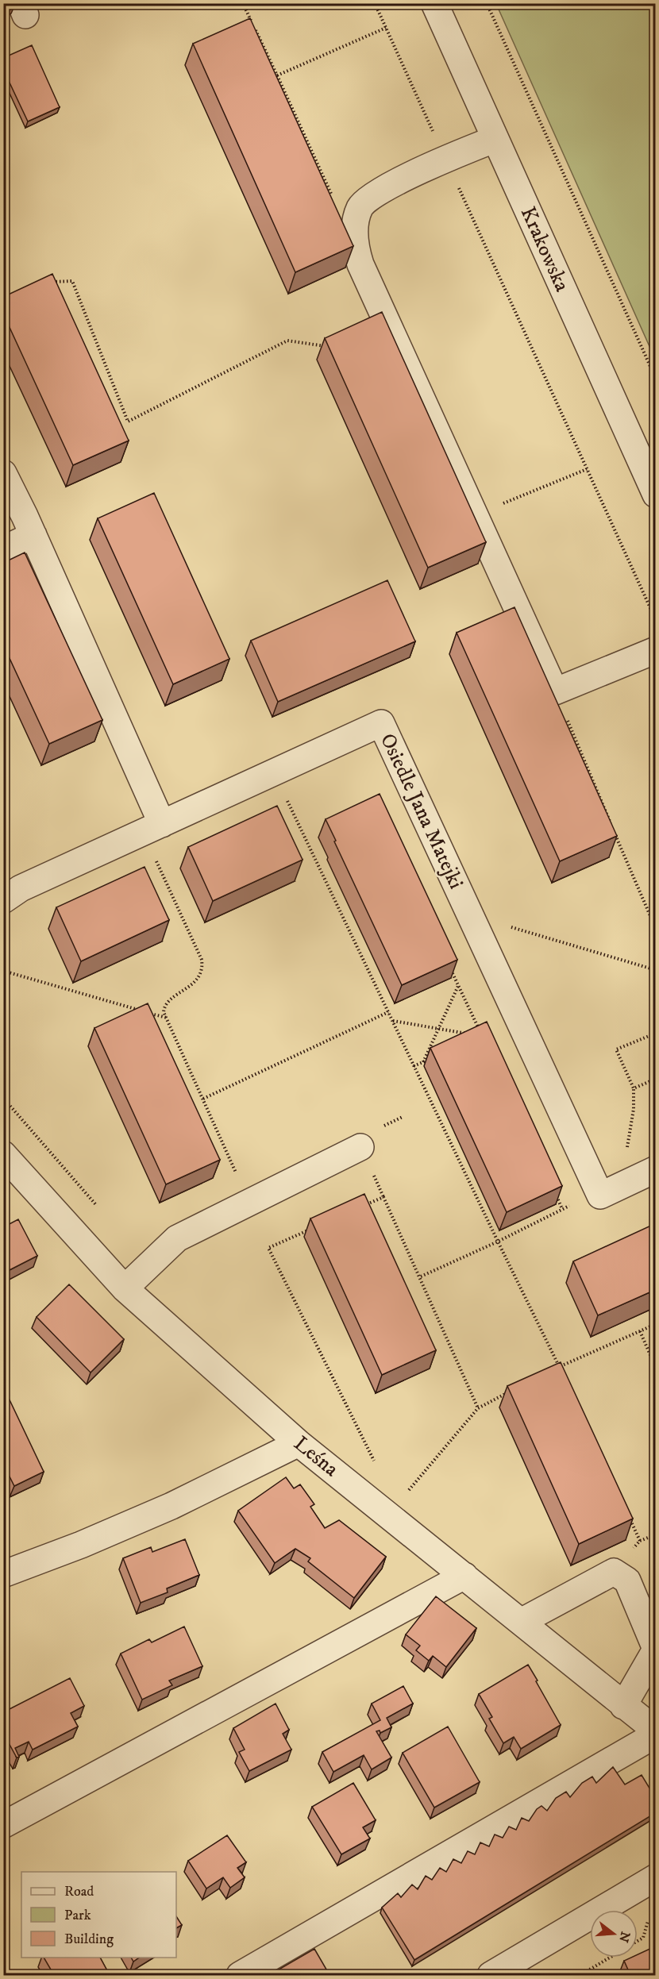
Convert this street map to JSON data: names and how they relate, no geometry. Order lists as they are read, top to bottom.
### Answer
{
  "streets": {
    "street": ["Krakowska", "Osiedle Jana Matejki", "Leśna"]
  },
  "legend": ["Road", "Park", "Building"],
  "north": "right"
}
